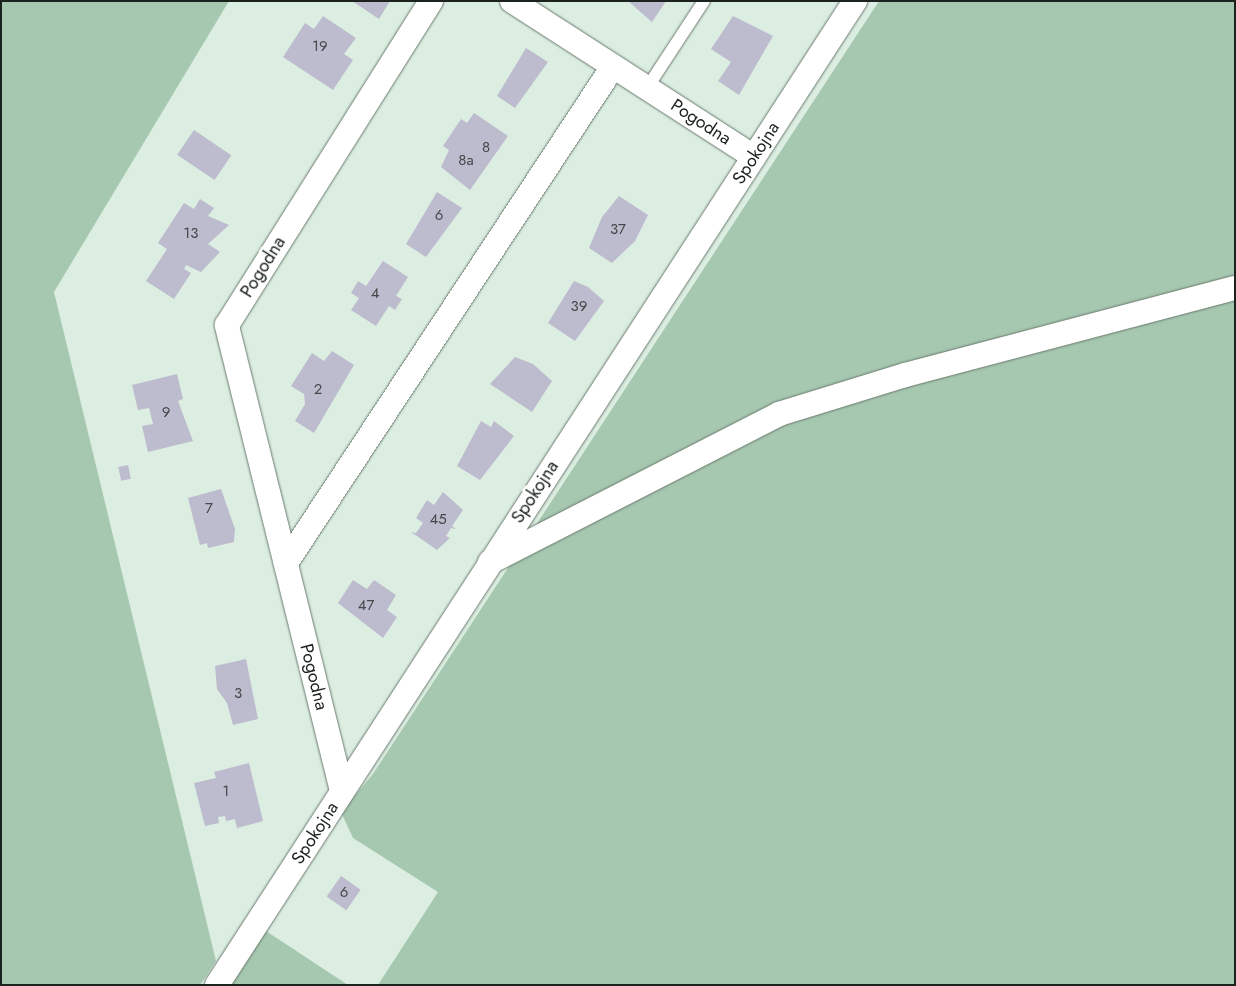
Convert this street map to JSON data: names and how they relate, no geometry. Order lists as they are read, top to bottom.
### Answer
{
  "streets": {
    "street": ["Pogodna", "Spokojna"]
  },
  "crossings": [
    ["Pogodna", "Spokojna"]
  ],
  "house_numbers": [
    "19",
    "8",
    "8a",
    "6",
    "37",
    "13",
    "4",
    "39",
    "2",
    "9",
    "7",
    "45",
    "47",
    "3",
    "1",
    "6"
  ]
}
